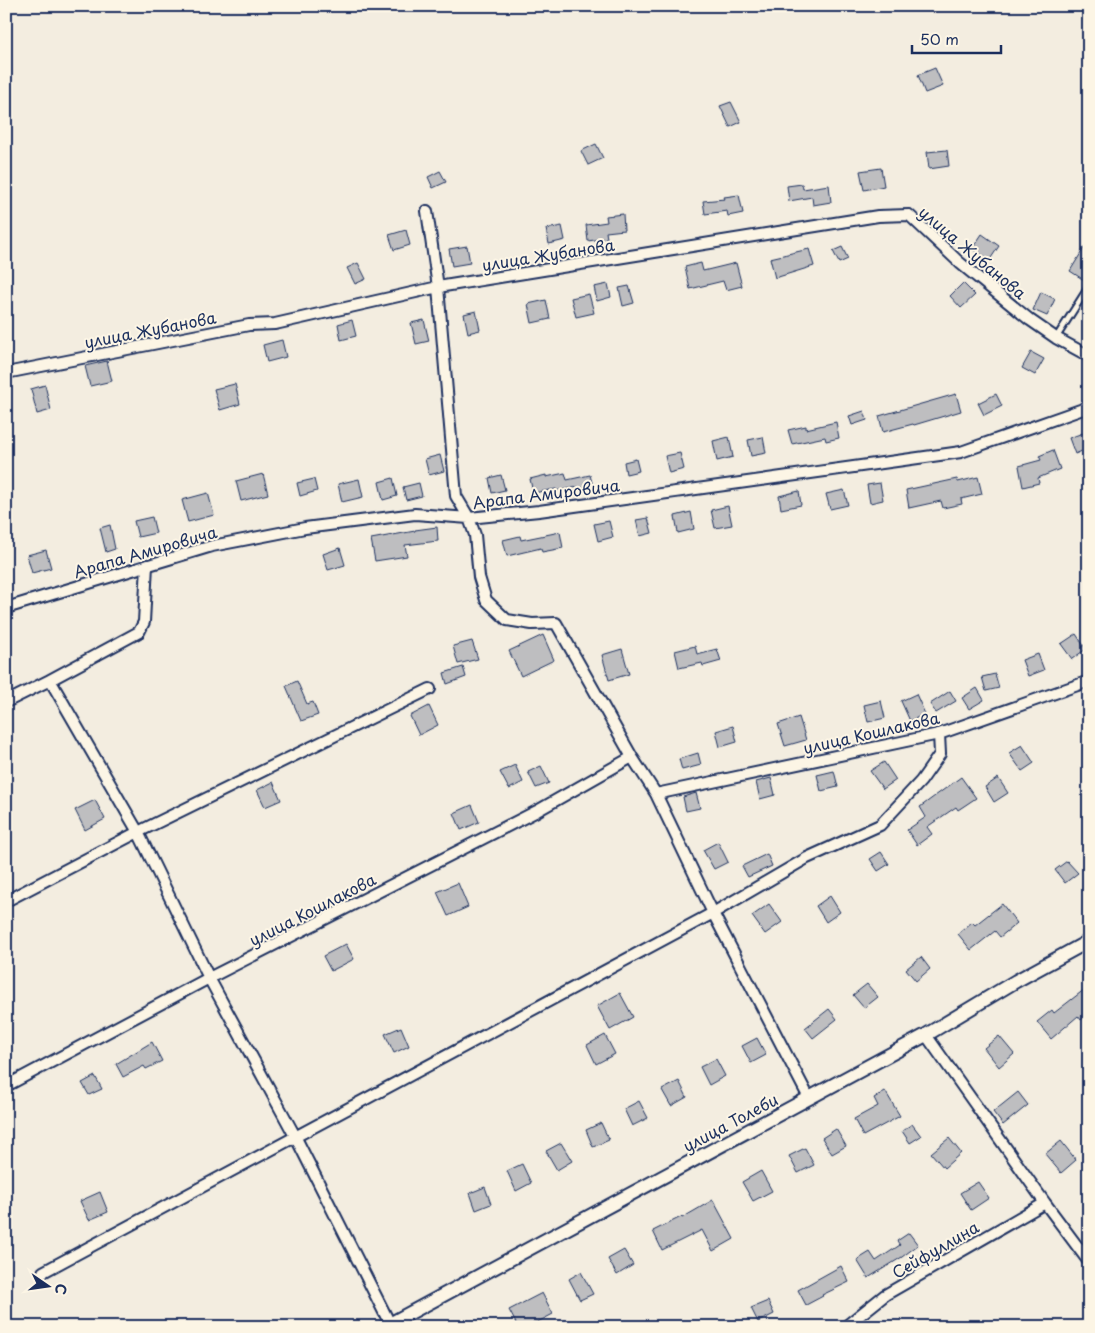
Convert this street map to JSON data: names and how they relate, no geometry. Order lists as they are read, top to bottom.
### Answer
{
  "streets": {
    "street": [
      "улица Жубанова",
      "Арапа Амировича",
      "улица Кошлакова",
      "улица Толеби",
      "Сейфуллина"
    ]
  },
  "scale_bar": "50 m",
  "north": "right"
}
